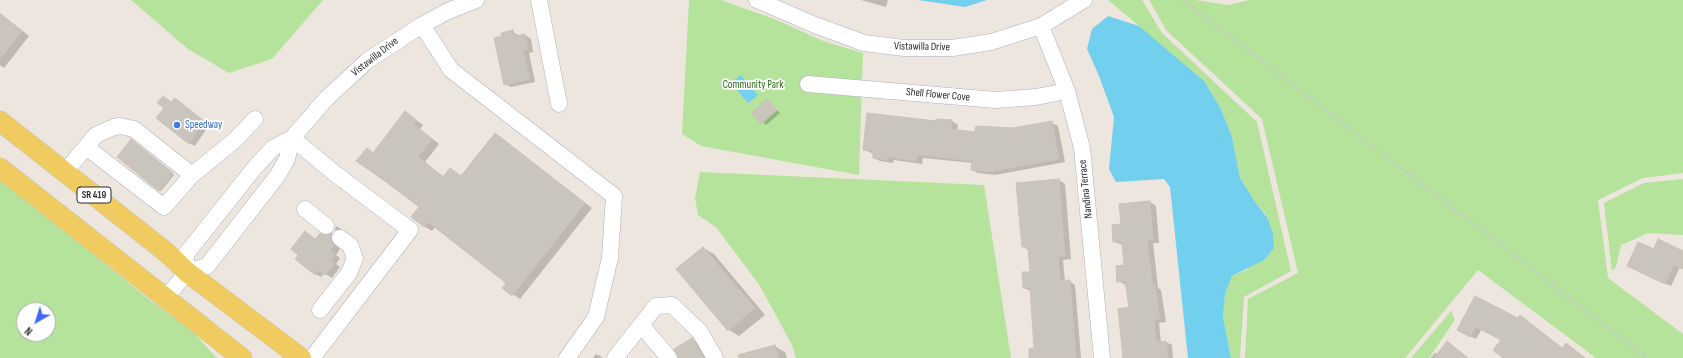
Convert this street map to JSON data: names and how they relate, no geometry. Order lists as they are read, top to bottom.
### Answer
{
  "streets": {
    "main road": ["SR 419"],
    "street": ["Vistawilla Drive", "Shell Flower Cove", "Nandina Terrace"]
  },
  "crossings": [
    ["Vistawilla Drive", "Nandina Terrace"],
    ["Vistawilla Drive", "SR 419"],
    ["Shell Flower Cove", "Nandina Terrace"]
  ],
  "parks": ["Community Park"],
  "places": ["Speedway"],
  "north": "bottom left"
}
